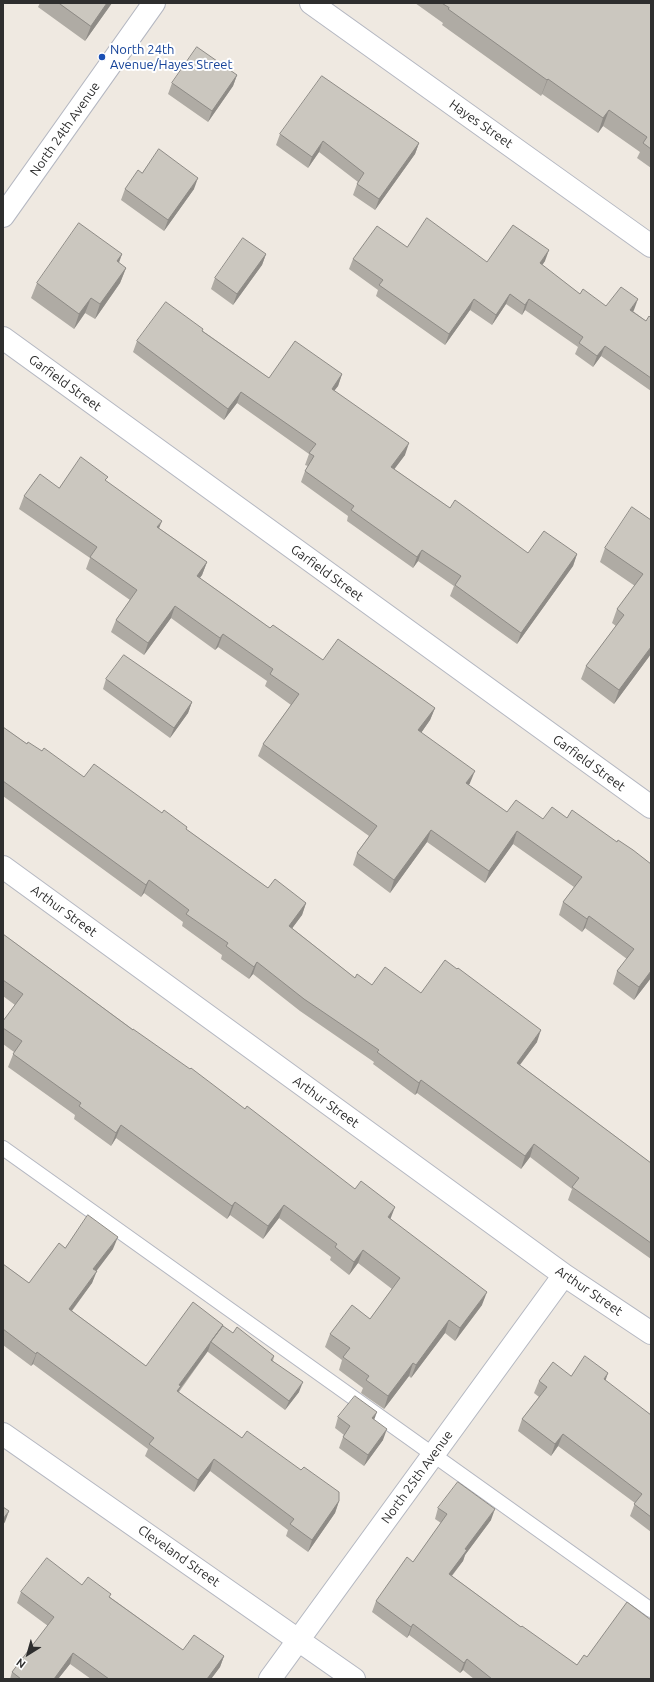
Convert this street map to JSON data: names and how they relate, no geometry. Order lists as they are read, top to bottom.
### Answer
{
  "streets": {
    "street": [
      "Hayes Street",
      "North 24th Avenue",
      "Garfield Street",
      "Arthur Street",
      "North 25th Avenue",
      "Cleveland Street"
    ]
  },
  "crossings": [
    ["Arthur Street", "North 25th Avenue"],
    ["North 25th Avenue", "Cleveland Street"]
  ],
  "places": ["North 24th Avenue/Hayes Street"],
  "north": "bottom left"
}
